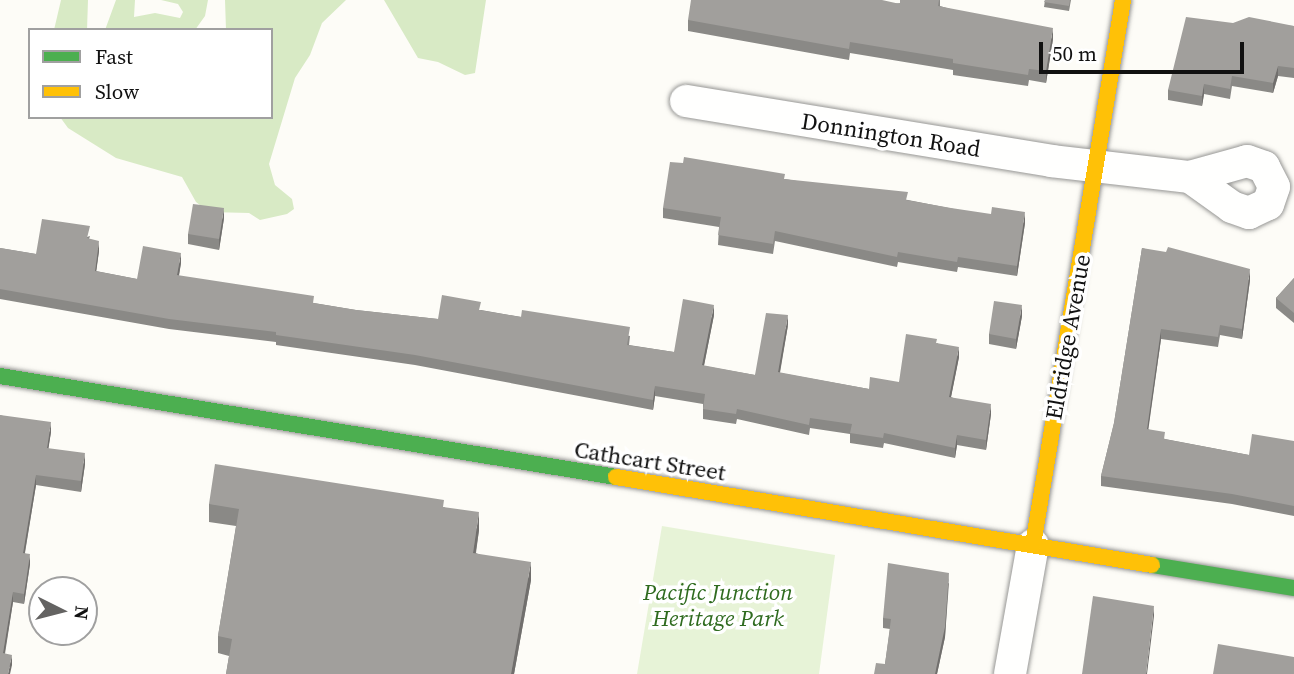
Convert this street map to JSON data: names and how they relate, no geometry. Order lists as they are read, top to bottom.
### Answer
{
  "streets": {
    "street": ["Donnington Road", "Eldridge Avenue", "Cathcart Street"]
  },
  "crossings": [
    ["Donnington Road", "Eldridge Avenue"],
    ["Eldridge Avenue", "Cathcart Street"]
  ],
  "parks": ["Pacific Junction Heritage Park"],
  "legend": ["Fast", "Slow"],
  "scale_bar": "50 m",
  "north": "right"
}
